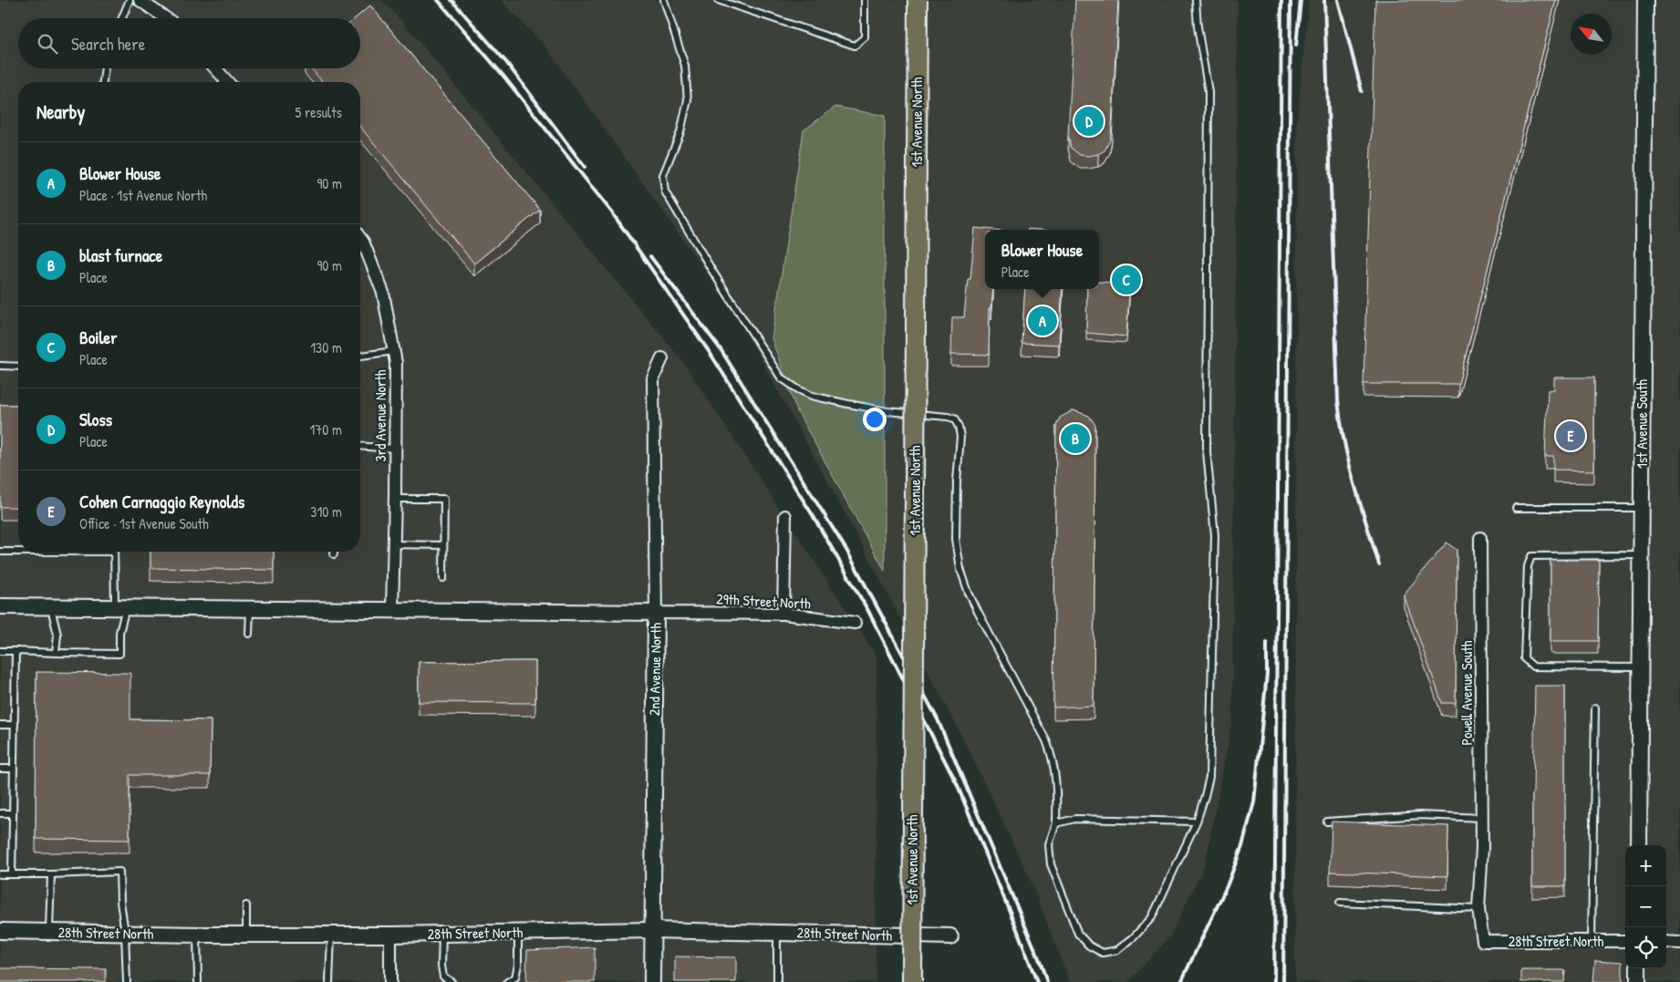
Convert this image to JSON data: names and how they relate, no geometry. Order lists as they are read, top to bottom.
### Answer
{
  "streets": {
    "main road": ["1st Avenue North"],
    "street": [
      "3rd Avenue North",
      "1st Avenue South",
      "29th Street North",
      "2nd Avenue North",
      "Powell Avenue South",
      "28th Street North"
    ]
  },
  "crossings": [
    ["29th Street North", "2nd Avenue North"],
    ["2nd Avenue North", "28th Street North"],
    ["Powell Avenue South", "28th Street North"]
  ],
  "north": "top left",
  "page": {
    "search": "Search here",
    "heading": ["Nearby", "5 results"],
    "pins": [
      "D",
      "C",
      "A",
      "E",
      "B"
    ],
    "list": [
      {
        "mark": "A",
        "name": "Blower House",
        "note": "Place · 1st Avenue North",
        "value": "90 m"
      },
      {
        "mark": "B",
        "name": "blast furnace",
        "note": "Place",
        "value": "90 m"
      },
      {
        "mark": "C",
        "name": "Boiler",
        "note": "Place",
        "value": "130 m"
      },
      {
        "mark": "D",
        "name": "Sloss",
        "note": "Place",
        "value": "170 m"
      },
      {
        "mark": "E",
        "name": "Cohen Carnaggio Reynolds",
        "note": "Office · 1st Avenue South",
        "value": "310 m"
      }
    ],
    "popup": ["Blower House", "Place"],
    "map_buttons": ["+", "−"]
  }
}
